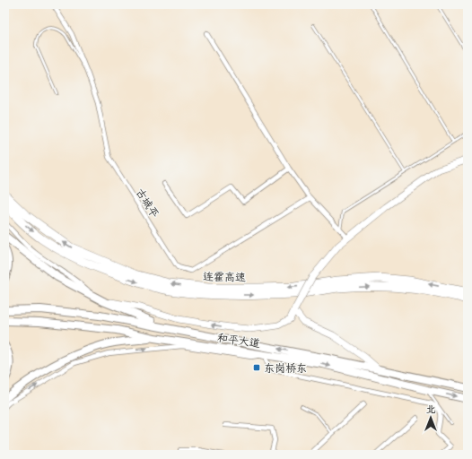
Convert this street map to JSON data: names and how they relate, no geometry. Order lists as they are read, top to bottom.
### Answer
{
  "streets": {
    "highway": ["连霍高速", "和平大道"],
    "street": ["古城平"]
  },
  "places": {
    "transit": ["东岗桥东"]
  },
  "north": "top"
}
